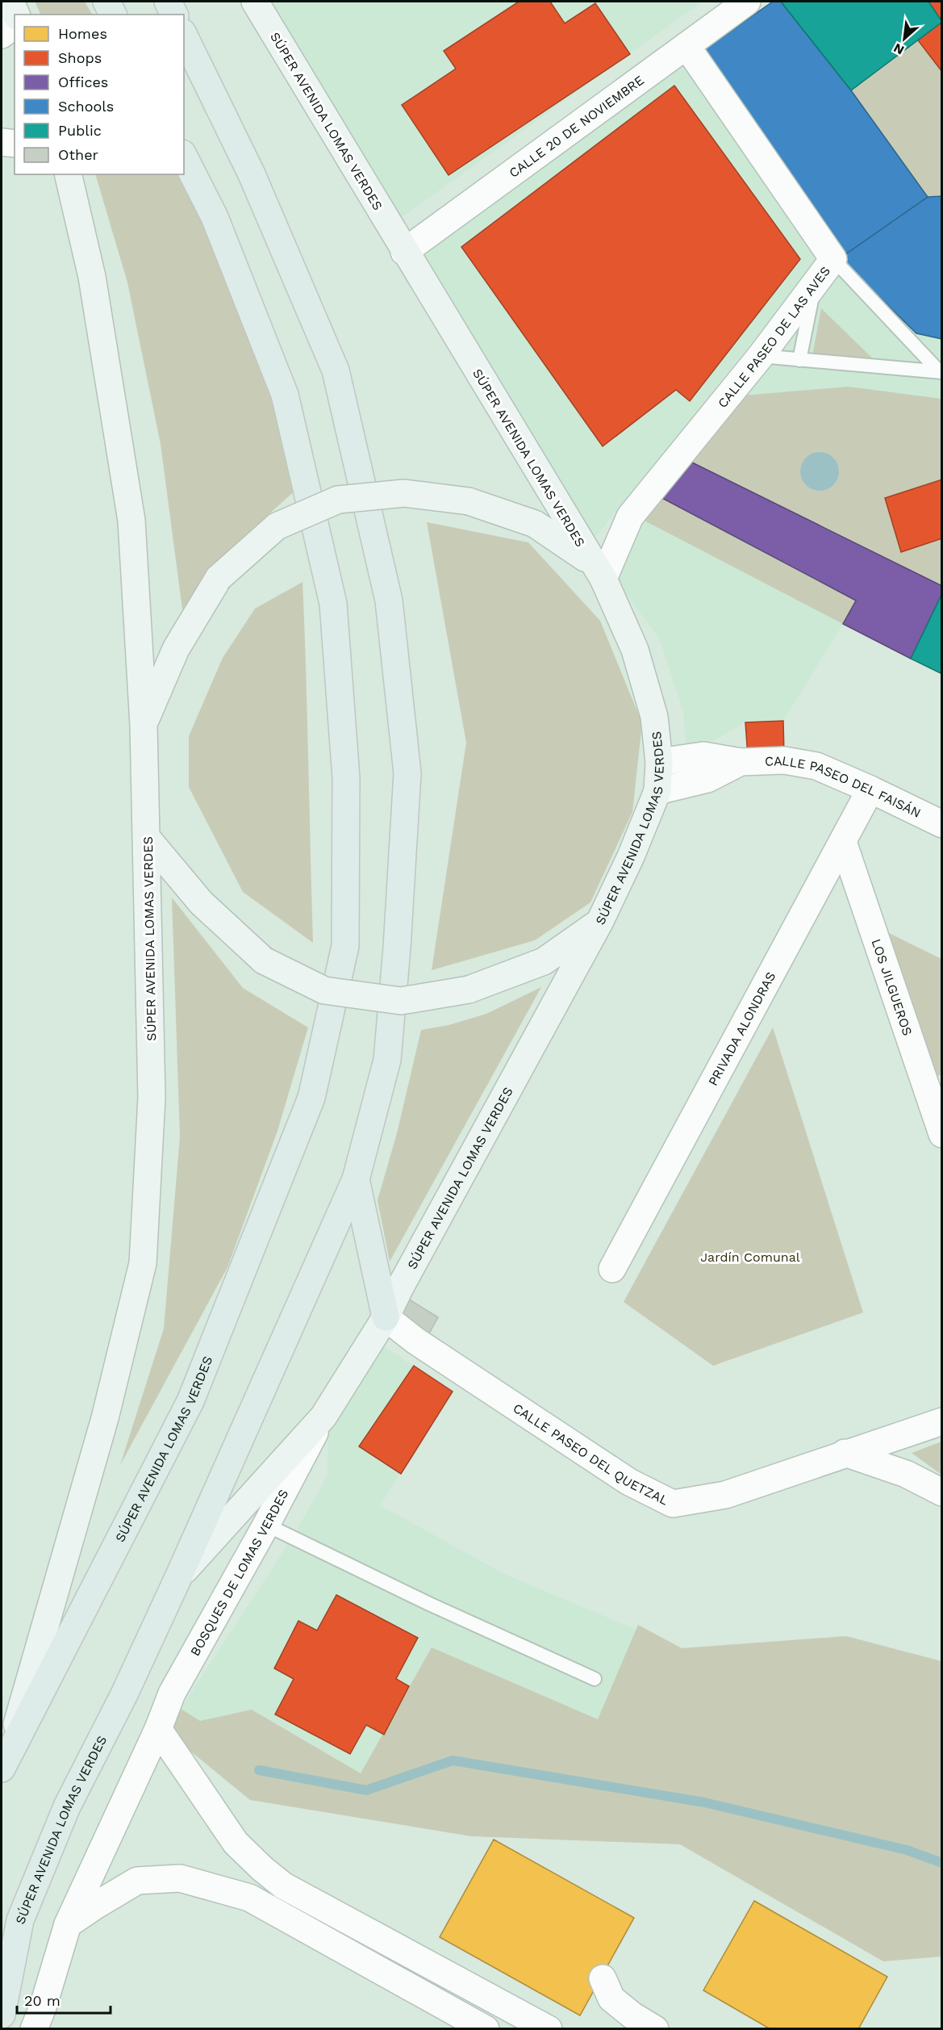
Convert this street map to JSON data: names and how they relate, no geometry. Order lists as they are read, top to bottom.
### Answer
{
  "streets": {
    "main road": ["SÚPER AVENIDA LOMAS VERDES"],
    "street": [
      "CALLE 20 DE NOVIEMBRE",
      "CALLE PASEO DE LAS AVES",
      "CALLE PASEO DEL FAISÁN",
      "LOS JILGUEROS",
      "PRIVADA ALONDRAS",
      "CALLE PASEO DEL QUETZAL",
      "BOSQUES DE LOMAS VERDES"
    ]
  },
  "crossings": [
    ["SÚPER AVENIDA LOMAS VERDES", "CALLE 20 DE NOVIEMBRE"],
    ["SÚPER AVENIDA LOMAS VERDES", "CALLE PASEO DE LAS AVES"],
    ["SÚPER AVENIDA LOMAS VERDES", "CALLE PASEO DEL FAISÁN"],
    ["SÚPER AVENIDA LOMAS VERDES", "CALLE PASEO DEL QUETZAL"],
    ["SÚPER AVENIDA LOMAS VERDES", "BOSQUES DE LOMAS VERDES"],
    ["CALLE 20 DE NOVIEMBRE", "CALLE PASEO DE LAS AVES"],
    ["CALLE PASEO DEL FAISÁN", "PRIVADA ALONDRAS"],
    ["LOS JILGUEROS", "PRIVADA ALONDRAS"]
  ],
  "parks": ["Jardín Comunal"],
  "legend": [
    "Homes",
    "Shops",
    "Offices",
    "Schools",
    "Public",
    "Other"
  ],
  "scale_bar": "20 m",
  "north": "bottom left"
}
